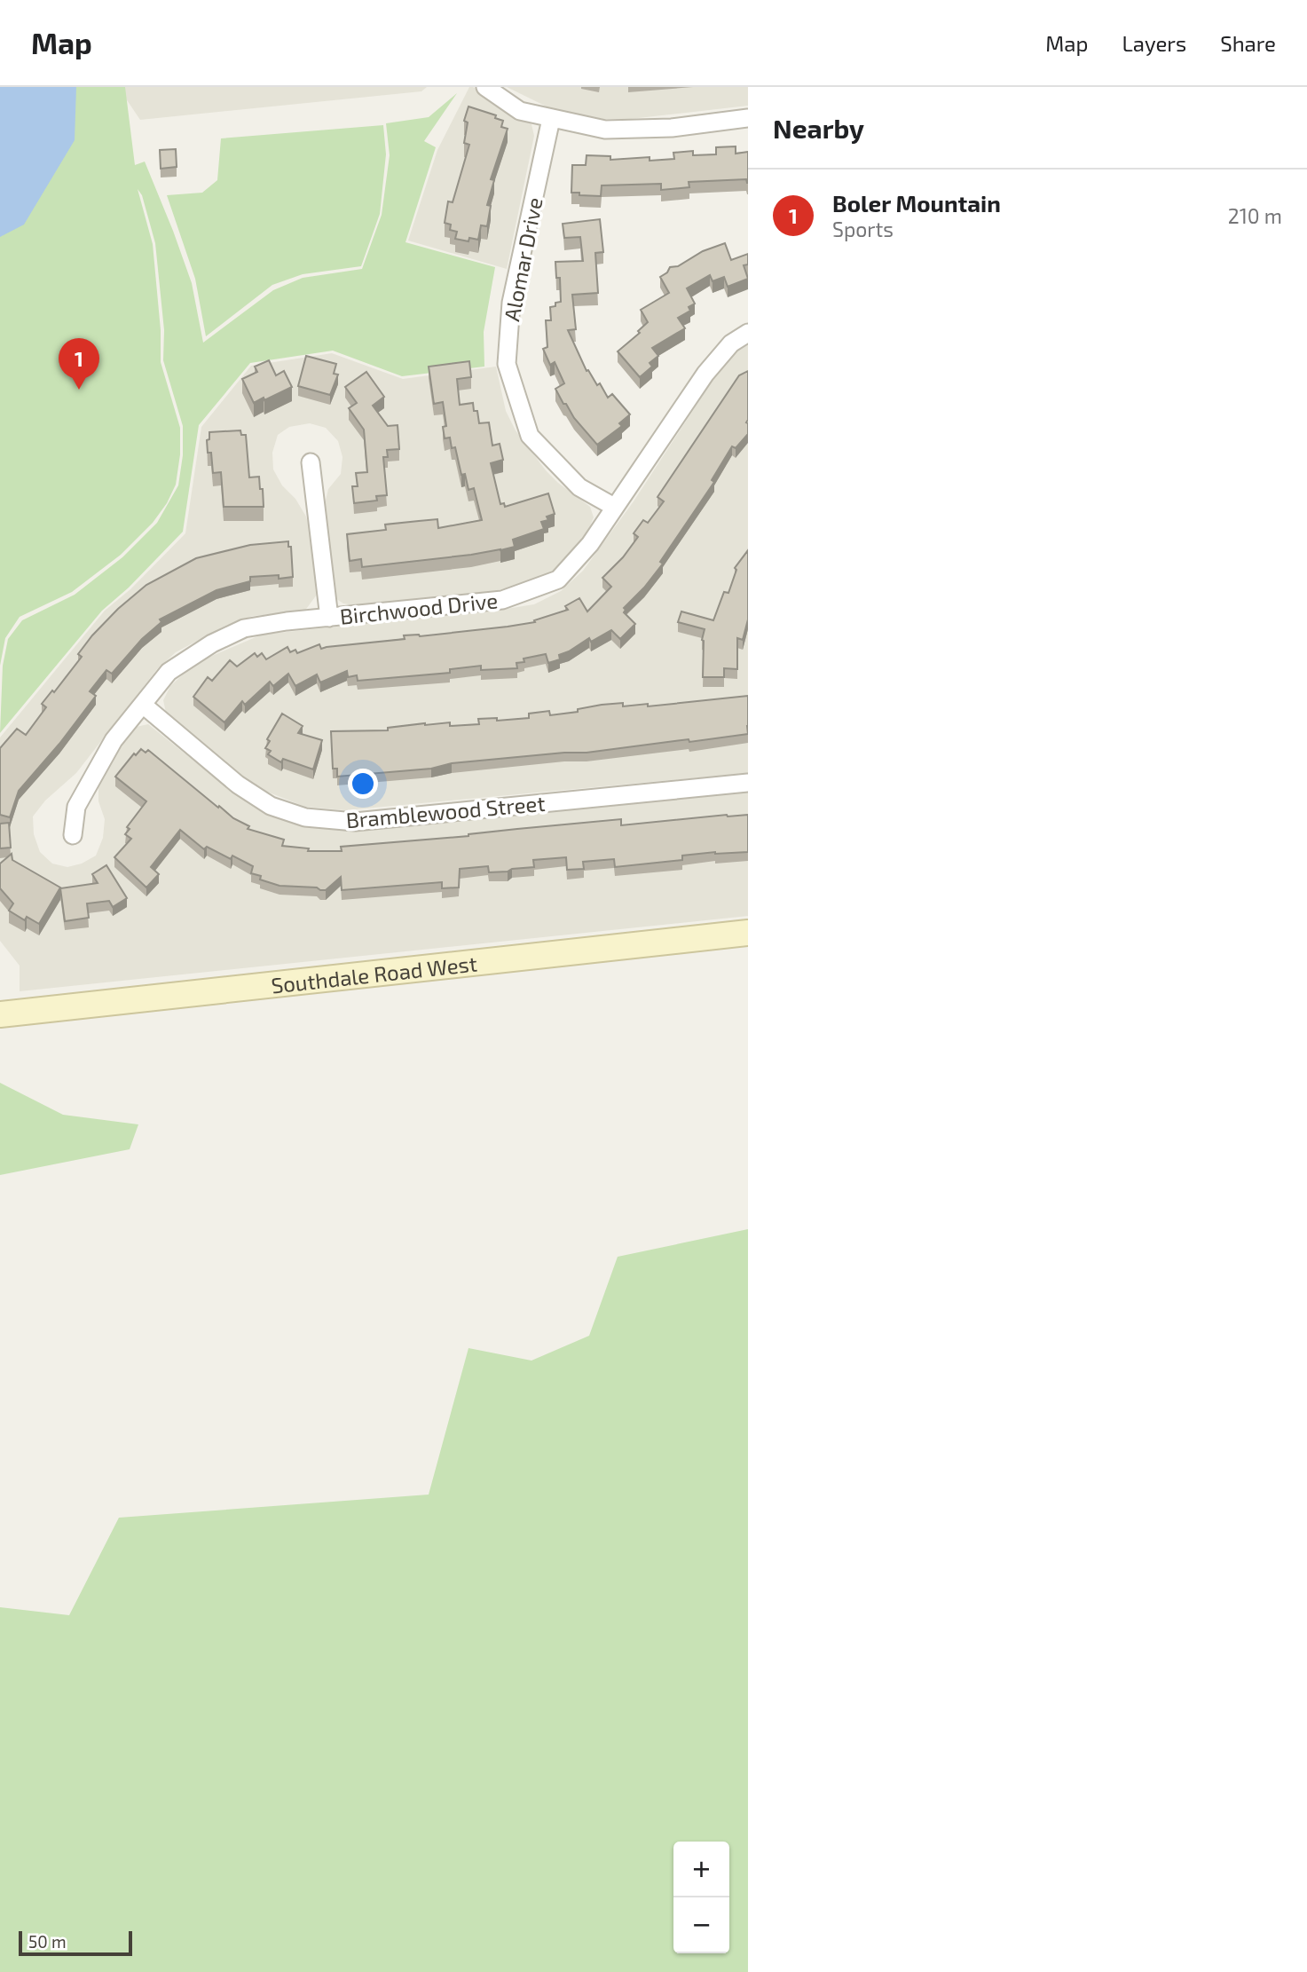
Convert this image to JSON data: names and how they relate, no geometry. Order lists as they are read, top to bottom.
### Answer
{
  "streets": {
    "main road": ["Southdale Road West"],
    "street": ["Alomar Drive", "Birchwood Drive", "Bramblewood Street"]
  },
  "crossings": [
    ["Alomar Drive", "Birchwood Drive"],
    ["Birchwood Drive", "Bramblewood Street"]
  ],
  "scale_bar": "50 m",
  "page": {
    "header": "Map",
    "nav": ["Map", "Layers", "Share"],
    "heading": "Nearby",
    "list": [
      {
        "mark": "1",
        "name": "Boler Mountain",
        "note": "Sports",
        "value": "210 m"
      }
    ],
    "pins": "1",
    "map_buttons": ["+", "−"],
    "scale": "50 m"
  }
}
